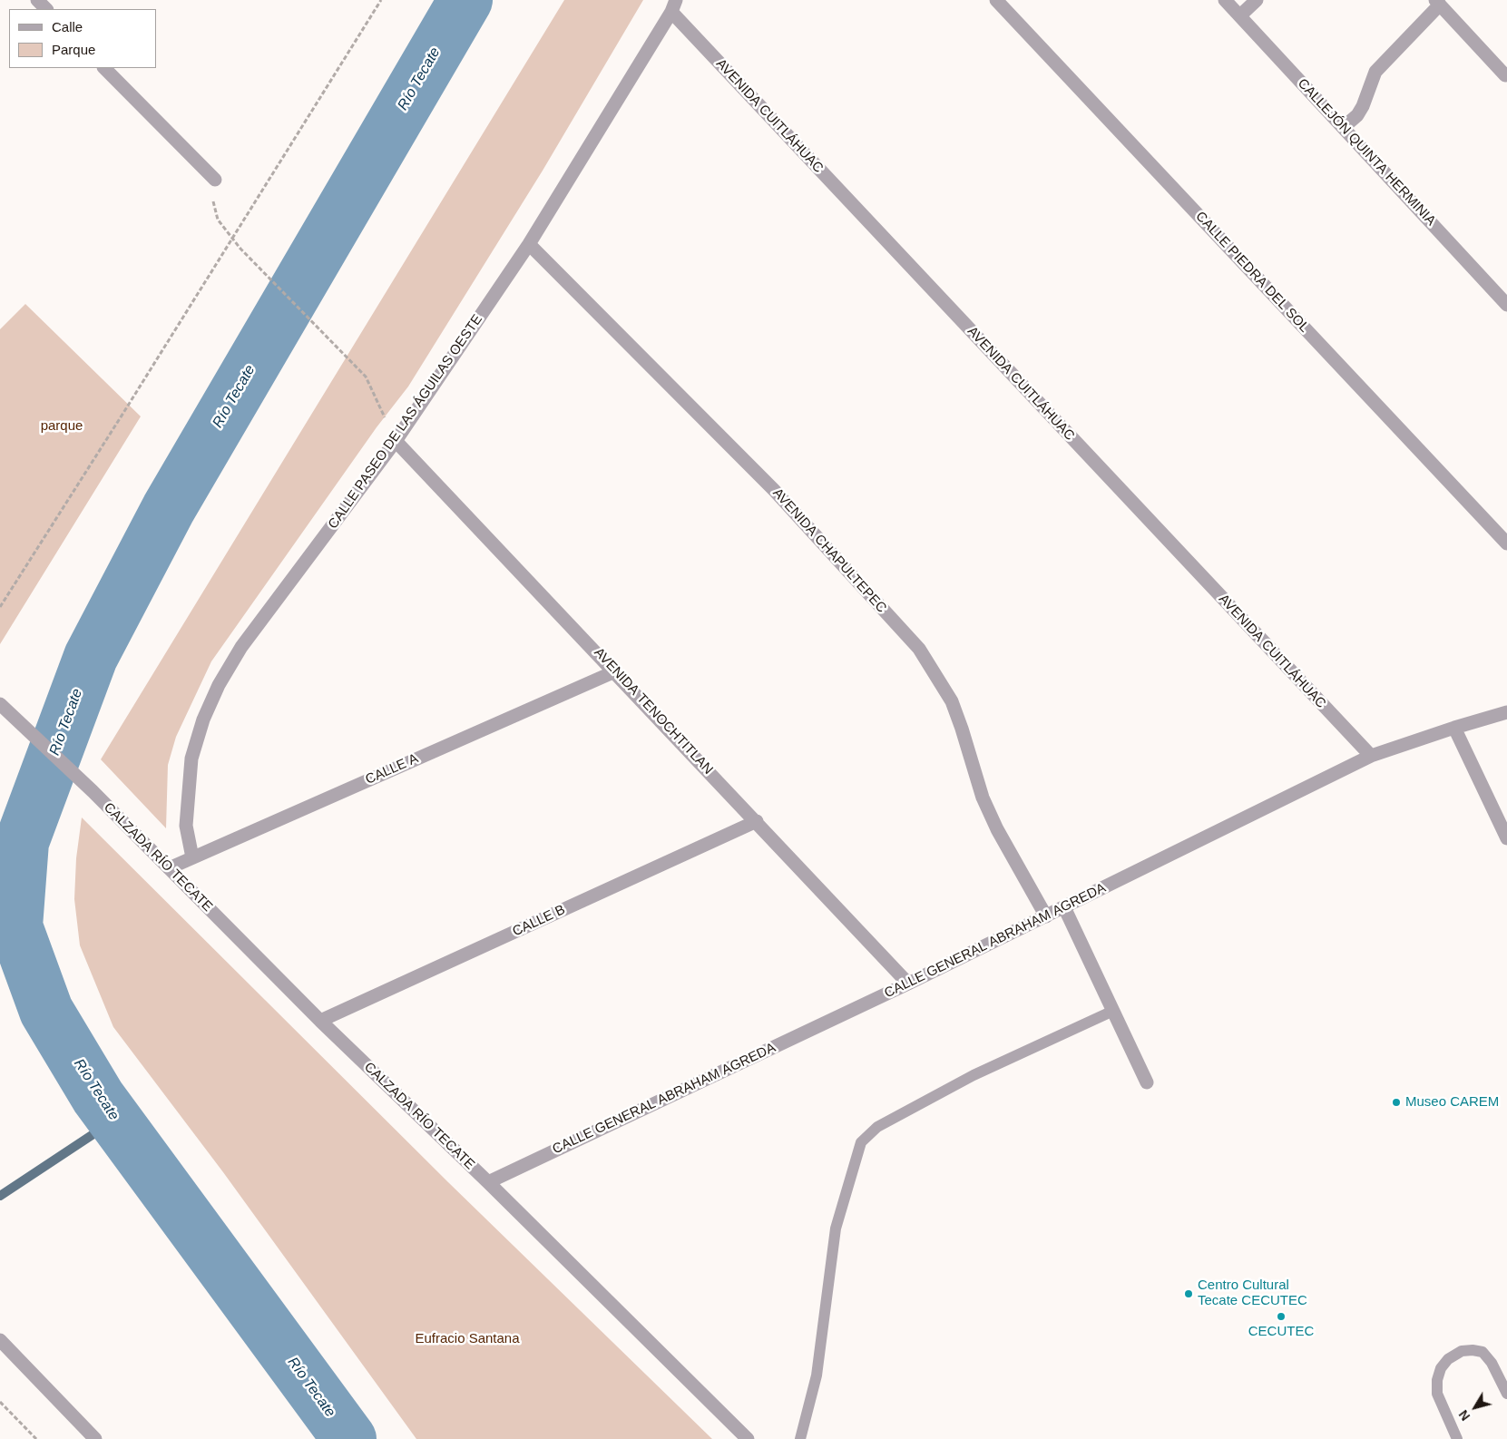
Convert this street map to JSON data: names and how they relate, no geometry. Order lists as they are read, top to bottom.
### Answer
{
  "streets": {
    "street": [
      "AVENIDA CUITLÁHUAC",
      "CALLEJÓN QUINTA HERMINIA",
      "CALLE PIEDRA DEL SOL",
      "CALLE PASEO DE LAS ÁGUILAS OESTE",
      "AVENIDA CHAPULTEPEC",
      "AVENIDA TENOCHTITLAN",
      "CALLE A",
      "CALZADA RÍO TECATE",
      "CALLE B",
      "CALLE GENERAL ABRAHAM AGREDA"
    ]
  },
  "crossings": [
    ["AVENIDA CUITLÁHUAC", "CALLE PASEO DE LAS ÁGUILAS OESTE"],
    ["AVENIDA CUITLÁHUAC", "CALLE GENERAL ABRAHAM AGREDA"],
    ["CALLE PASEO DE LAS ÁGUILAS OESTE", "AVENIDA CHAPULTEPEC"],
    ["CALLE PASEO DE LAS ÁGUILAS OESTE", "AVENIDA TENOCHTITLAN"],
    ["CALLE PASEO DE LAS ÁGUILAS OESTE", "CALLE A"],
    ["AVENIDA CHAPULTEPEC", "CALLE GENERAL ABRAHAM AGREDA"],
    ["AVENIDA TENOCHTITLAN", "CALLE A"],
    ["AVENIDA TENOCHTITLAN", "CALLE B"],
    ["AVENIDA TENOCHTITLAN", "CALLE GENERAL ABRAHAM AGREDA"],
    ["CALLE A", "CALZADA RÍO TECATE"],
    ["CALZADA RÍO TECATE", "CALLE B"],
    ["CALZADA RÍO TECATE", "CALLE GENERAL ABRAHAM AGREDA"]
  ],
  "water": ["Río Tecate"],
  "parks": ["parque", "Eufracio Santana"],
  "places": ["Museo CAREM", "Centro Cultural Tecate CECUTEC", "CECUTEC"],
  "legend": ["Calle", "Parque"],
  "north": "bottom left"
}
